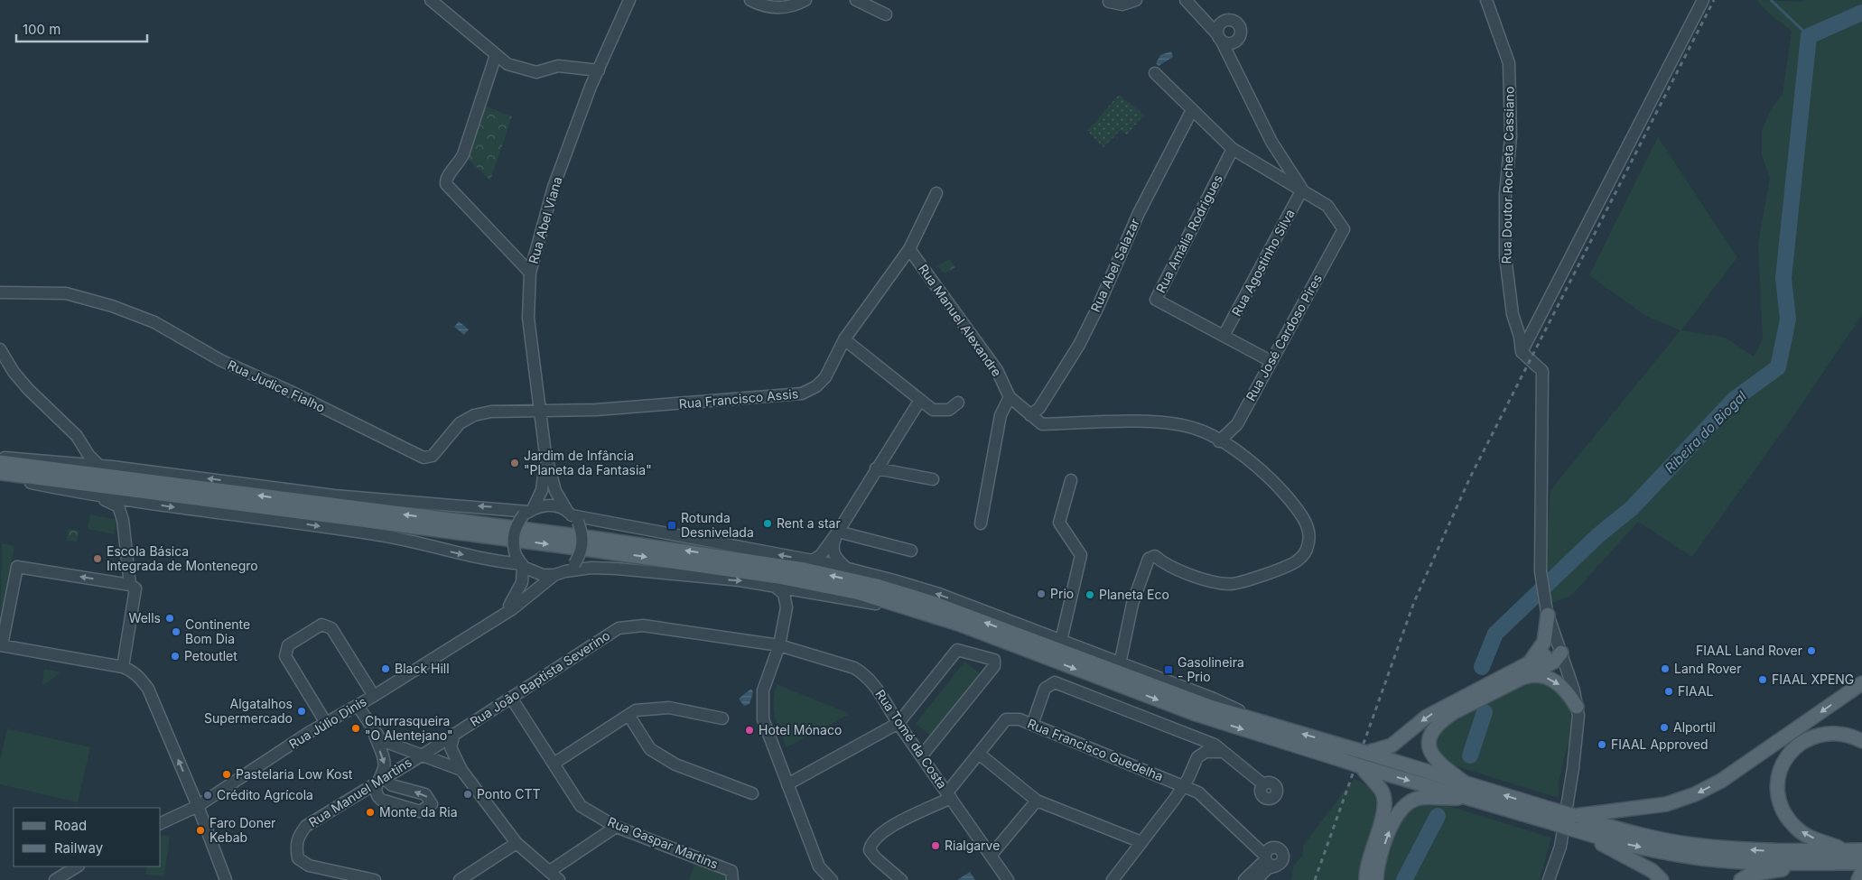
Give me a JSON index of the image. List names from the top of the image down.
{
  "streets": {
    "street": [
      "Rua Doutor Rocheta Cassiano",
      "Rua Abel Viana",
      "Rua Amália Rodrigues",
      "Rua Agostinho Silva",
      "Rua Abel Salazar",
      "Rua Manuel Alexandre",
      "Rua José Cardoso Pires",
      "Rua Judice Fialho",
      "Rua Francisco Assis",
      "Rua João Baptista Severino",
      "Rua Júlio Dinis",
      "Rua Tomé da Costa",
      "Rua Francisco Guedelha",
      "Rua Manuel Martins",
      "Rua Gaspar Martins"
    ]
  },
  "crossings": [
    ["Rua Abel Viana", "Rua Judice Fialho"],
    ["Rua Abel Viana", "Rua Francisco Assis"],
    ["Rua Abel Viana", "Rua Júlio Dinis"],
    ["Rua Amália Rodrigues", "Rua Agostinho Silva"],
    ["Rua Amália Rodrigues", "Rua José Cardoso Pires"],
    ["Rua Agostinho Silva", "Rua José Cardoso Pires"],
    ["Rua Manuel Alexandre", "Rua Francisco Assis"],
    ["Rua Judice Fialho", "Rua Francisco Assis"],
    ["Rua João Baptista Severino", "Rua Tomé da Costa"],
    ["Rua João Baptista Severino", "Rua Manuel Martins"],
    ["Rua João Baptista Severino", "Rua Gaspar Martins"],
    ["Rua Tomé da Costa", "Rua Francisco Guedelha"]
  ],
  "water": ["Ribeira do Biogal"],
  "places": {
    "other": [
      "Jardim de Infância \"Planeta da Fantasia\"",
      "Rent a star",
      "Escola Básica Integrada de Montenegro",
      "Prio",
      "Planeta Eco",
      "Wells",
      "Continente Bom Dia",
      "FIAAL Land Rover",
      "Petoutlet",
      "Black Hill",
      "Land Rover",
      "FIAAL XPENG",
      "FIAAL",
      "Algatalhos Supermercado",
      "Alportil",
      "Churrasqueira \"O Alentejano\"",
      "Hotel Mónaco",
      "FIAAL Approved",
      "Pastelaria Low Kost",
      "Ponto CTT",
      "Crédito Agrícola",
      "Monte da Ria",
      "Faro Doner Kebab",
      "Rialgarve"
    ],
    "transit": ["Rotunda Desnivelada", "Gasolineira - Prio"]
  },
  "legend": ["Road", "Railway"],
  "scale_bar": "100 m"
}
